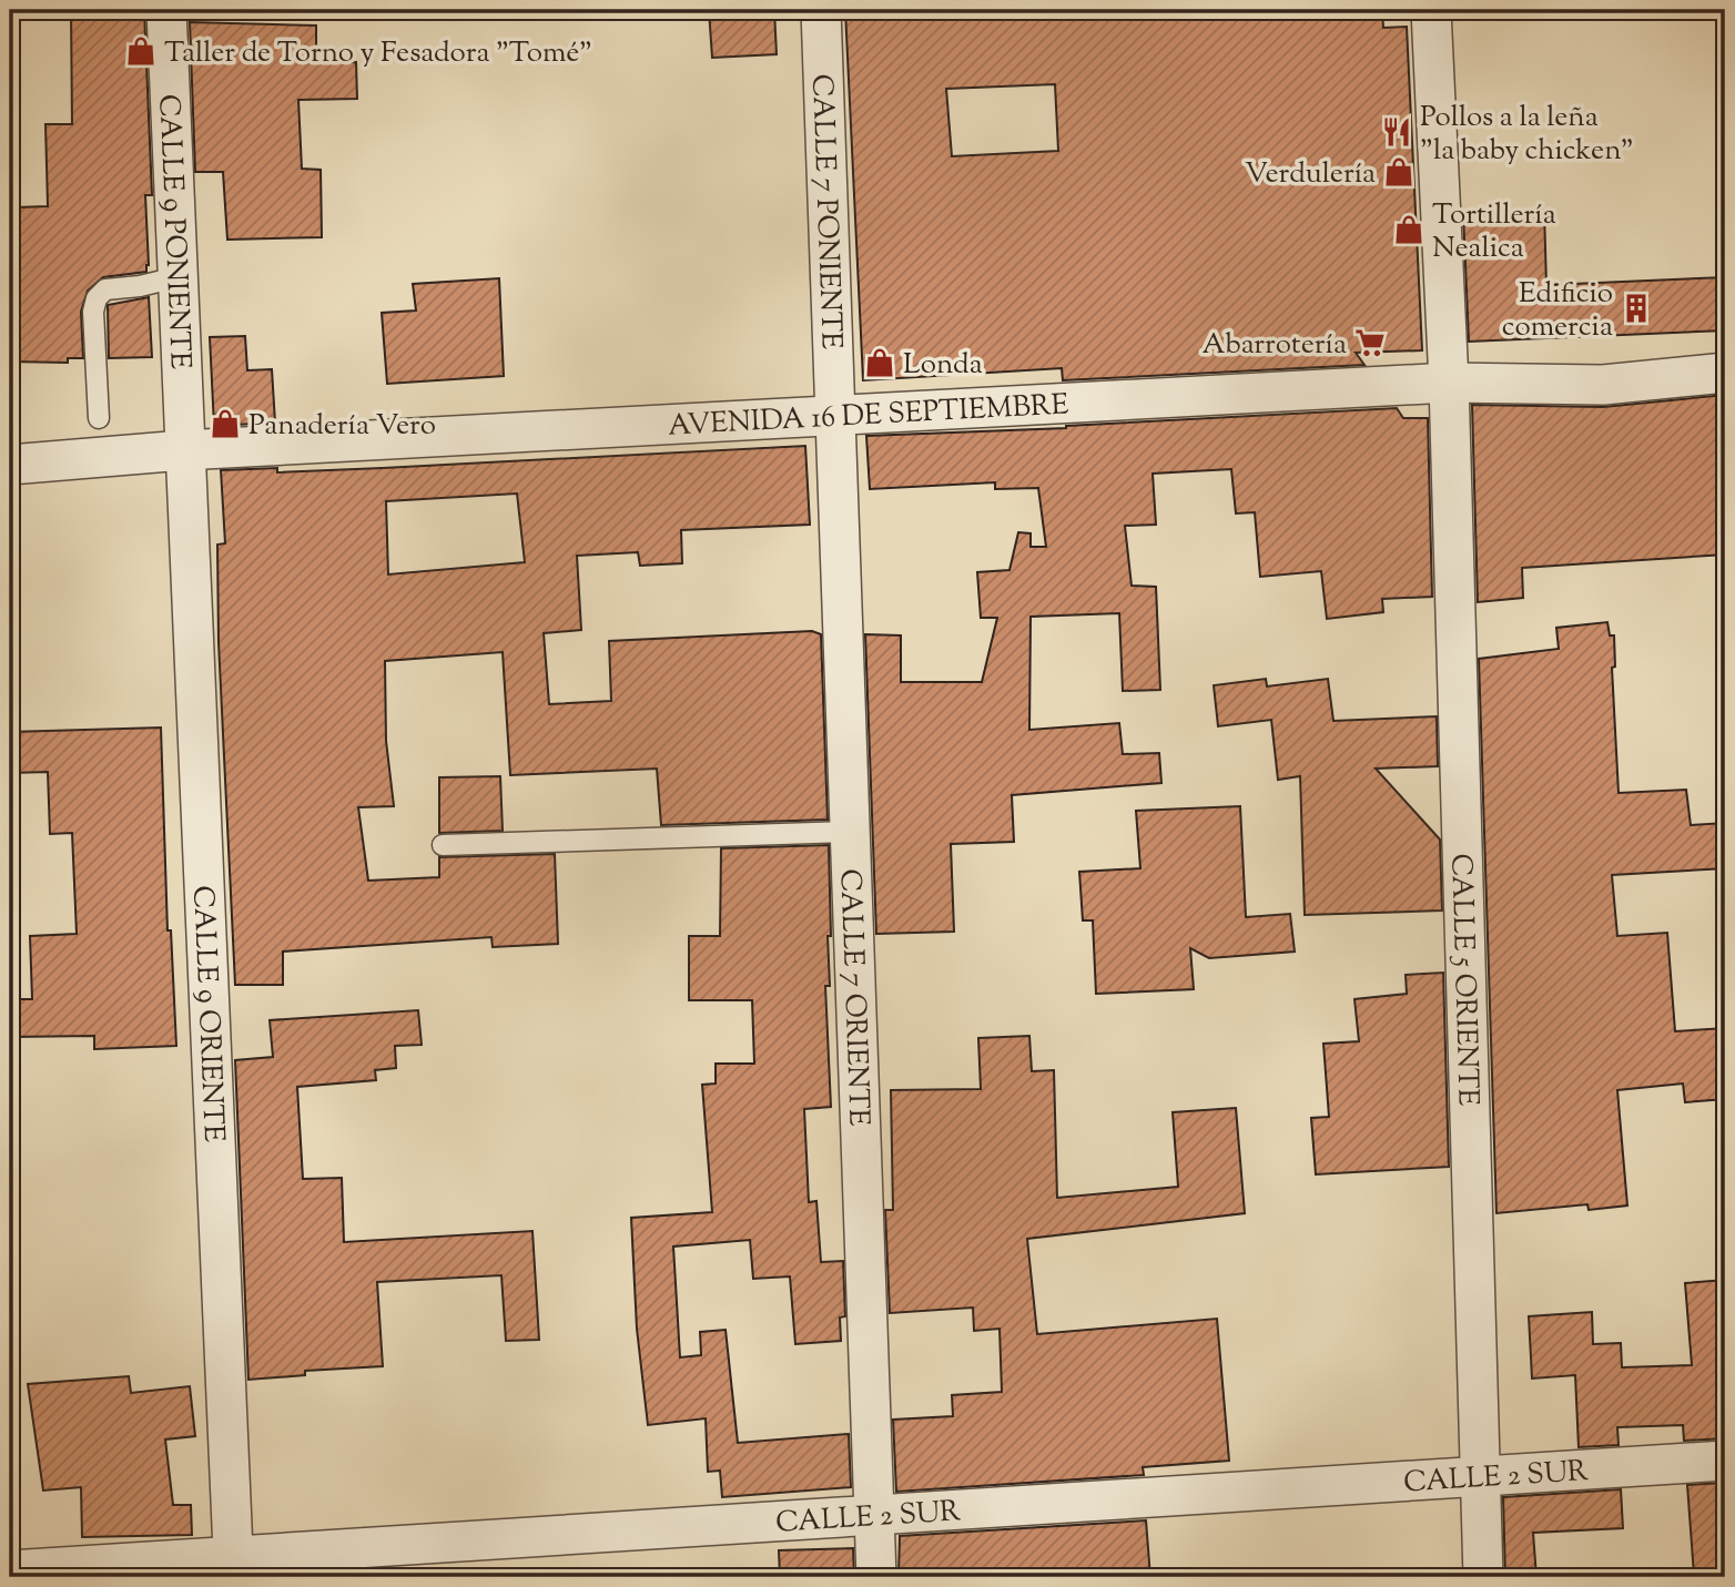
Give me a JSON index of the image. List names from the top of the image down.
{
  "streets": {
    "street": [
      "CALLE 7 PONIENTE",
      "CALLE 9 PONIENTE",
      "AVENIDA 16 DE SEPTIEMBRE",
      "CALLE 5 ORIENTE",
      "CALLE 7 ORIENTE",
      "CALLE 9 ORIENTE",
      "CALLE 2 SUR"
    ]
  },
  "crossings": [
    ["CALLE 7 PONIENTE", "AVENIDA 16 DE SEPTIEMBRE"],
    ["CALLE 7 PONIENTE", "CALLE 7 ORIENTE"],
    ["CALLE 9 PONIENTE", "AVENIDA 16 DE SEPTIEMBRE"],
    ["CALLE 9 PONIENTE", "CALLE 9 ORIENTE"],
    ["AVENIDA 16 DE SEPTIEMBRE", "CALLE 5 ORIENTE"],
    ["AVENIDA 16 DE SEPTIEMBRE", "CALLE 7 ORIENTE"],
    ["AVENIDA 16 DE SEPTIEMBRE", "CALLE 9 ORIENTE"],
    ["CALLE 5 ORIENTE", "CALLE 2 SUR"],
    ["CALLE 7 ORIENTE", "CALLE 2 SUR"],
    ["CALLE 9 ORIENTE", "CALLE 2 SUR"]
  ],
  "places": {
    "shop": [
      "Taller de Torno y Fesadora \"Tomé\"",
      "Verdulería",
      "Tortillería Nealica",
      "Londa",
      "Panadería Vero"
    ],
    "restaurant": ["Pollos a la leña \"la baby chicken\""],
    "building": ["Edificio comercia"],
    "supermarket": ["Abarrotería"]
  }
}
